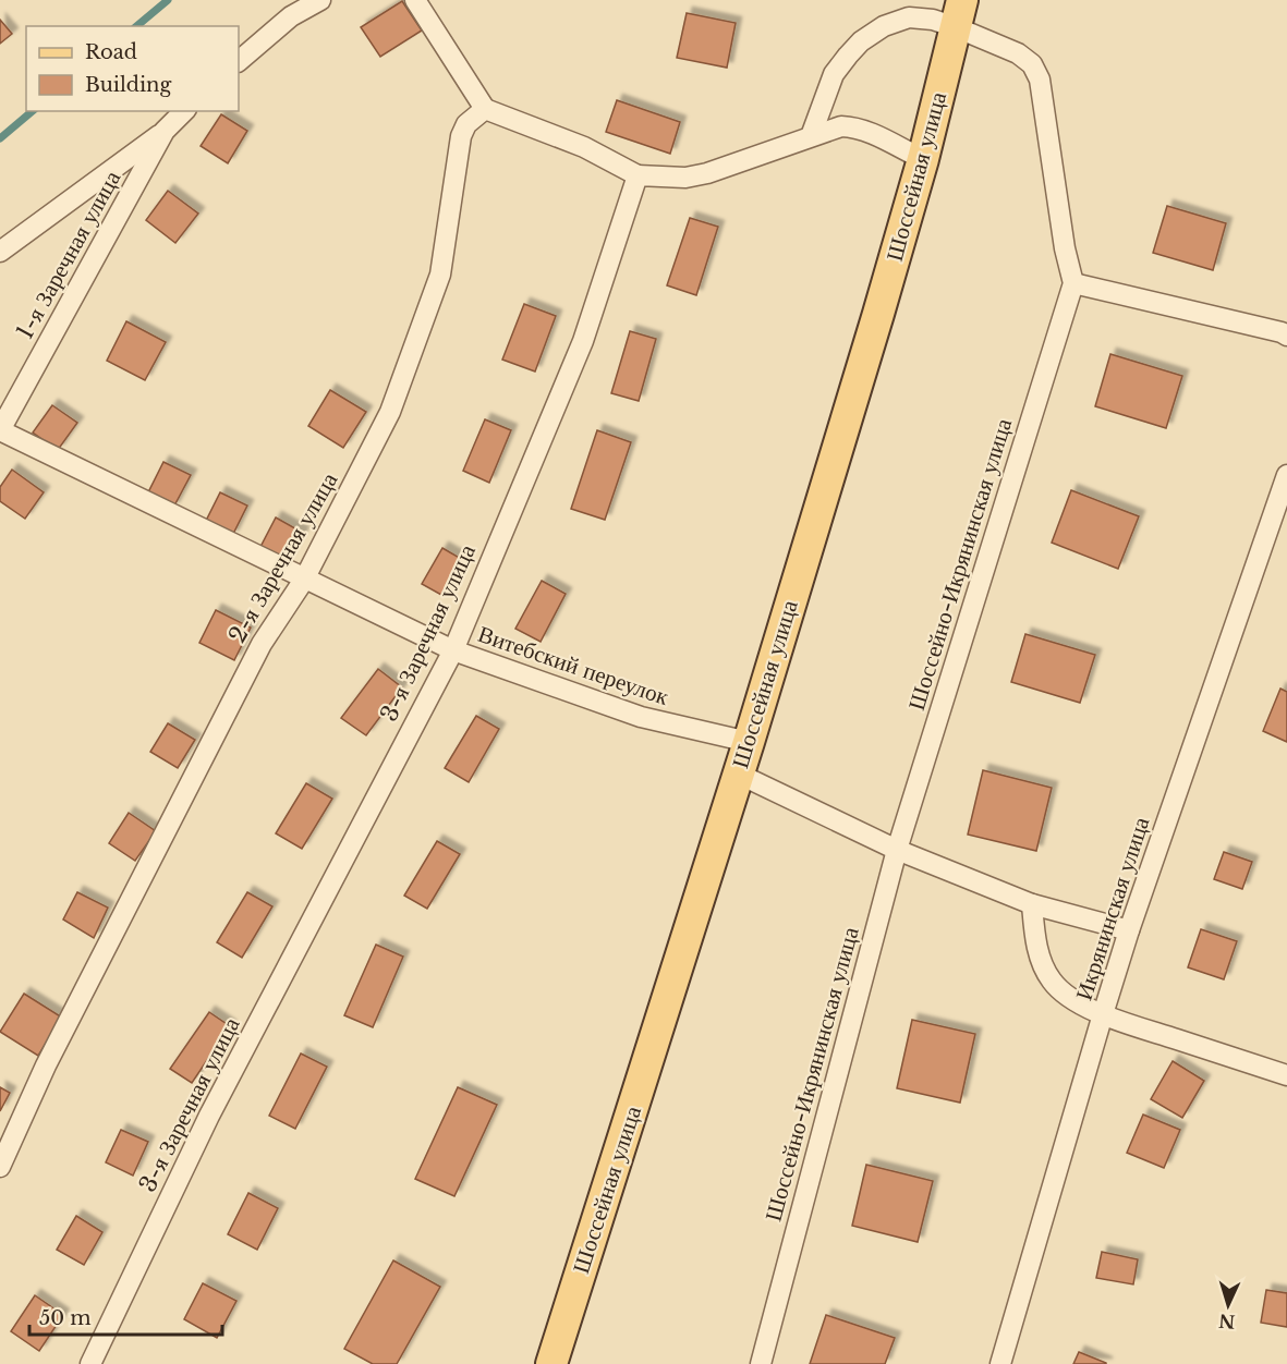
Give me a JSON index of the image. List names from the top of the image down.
{
  "streets": {
    "main road": ["Шоссейная улица"],
    "street": [
      "1-я Заречная улица",
      "2-я Заречная улица",
      "Шоссейно-Икрянинская улица",
      "3-я Заречная улица",
      "Витебский переулок",
      "Икрянинская улица"
    ]
  },
  "crossings": [
    ["Шоссейная улица", "Витебский переулок"],
    ["1-я Заречная улица", "Витебский переулок"],
    ["2-я Заречная улица", "Витебский переулок"],
    ["3-я Заречная улица", "Витебский переулок"]
  ],
  "legend": ["Road", "Building"],
  "scale_bar": "50 m",
  "north": "bottom"
}
